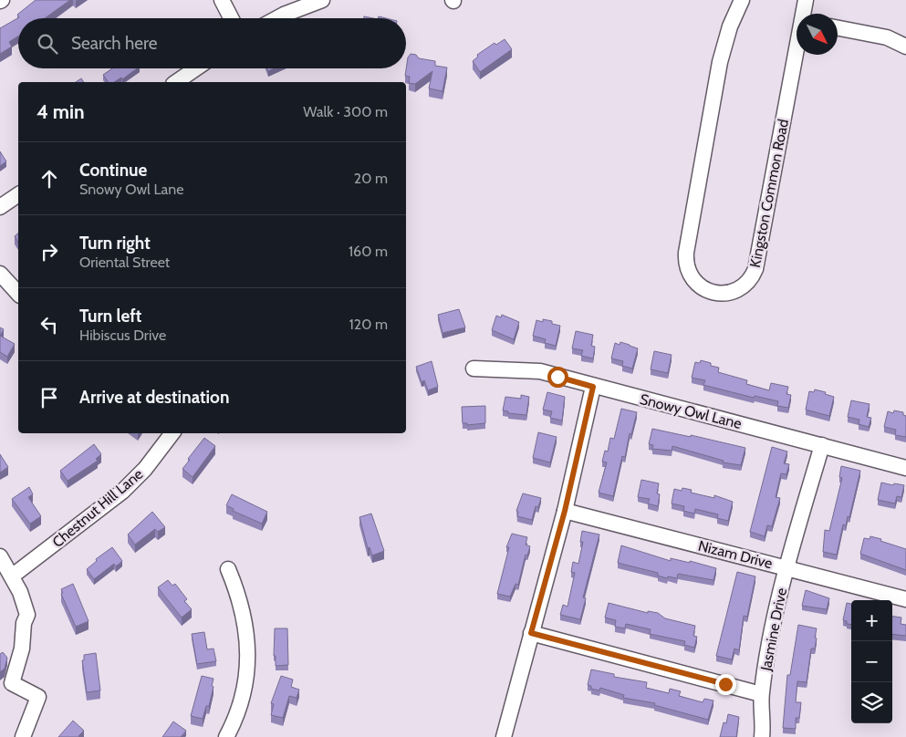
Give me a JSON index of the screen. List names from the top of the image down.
{
  "streets": {
    "street": [
      "Kingston Common Road",
      "Snowy Owl Lane",
      "Chestnut Hill Lane",
      "Nizam Drive",
      "Jasmine Drive"
    ]
  },
  "crossings": [
    ["Snowy Owl Lane", "Jasmine Drive"],
    ["Nizam Drive", "Jasmine Drive"]
  ],
  "north": "bottom right",
  "page": {
    "search": "Search here",
    "heading": ["4 min", "Walk · 300 m"],
    "list": [
      ["Continue", "Snowy Owl Lane", "20 m"],
      ["Turn right", "Oriental Street", "160 m"],
      ["Turn left", "Hibiscus Drive", "120 m"],
      "Arrive at destination"
    ],
    "map_buttons": ["+", "−"]
  }
}
